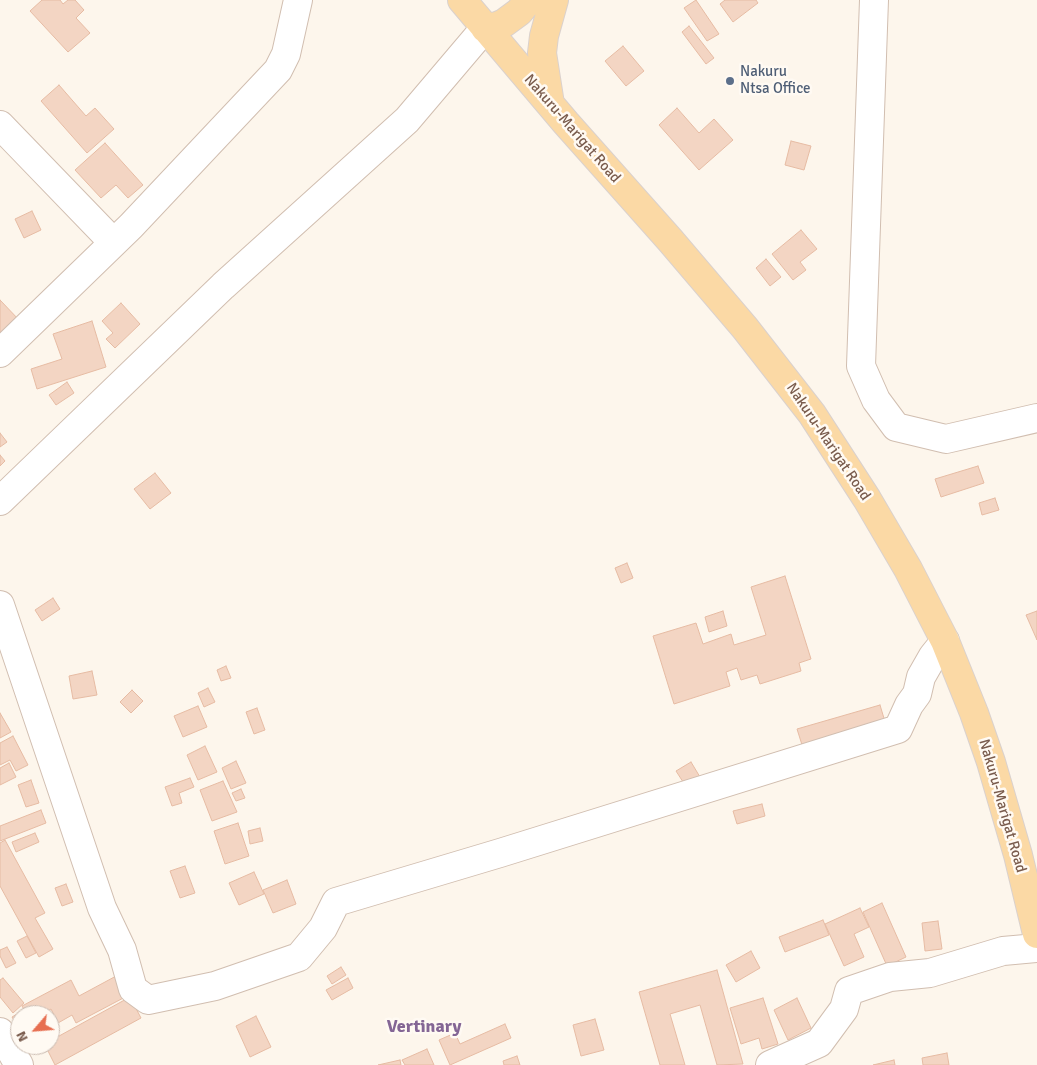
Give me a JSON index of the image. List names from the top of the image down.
{
  "streets": {
    "main road": ["Nakuru-Marigat Road"]
  },
  "districts": ["Vertinary"],
  "places": ["Nakuru Ntsa Office"],
  "north": "bottom left"
}
